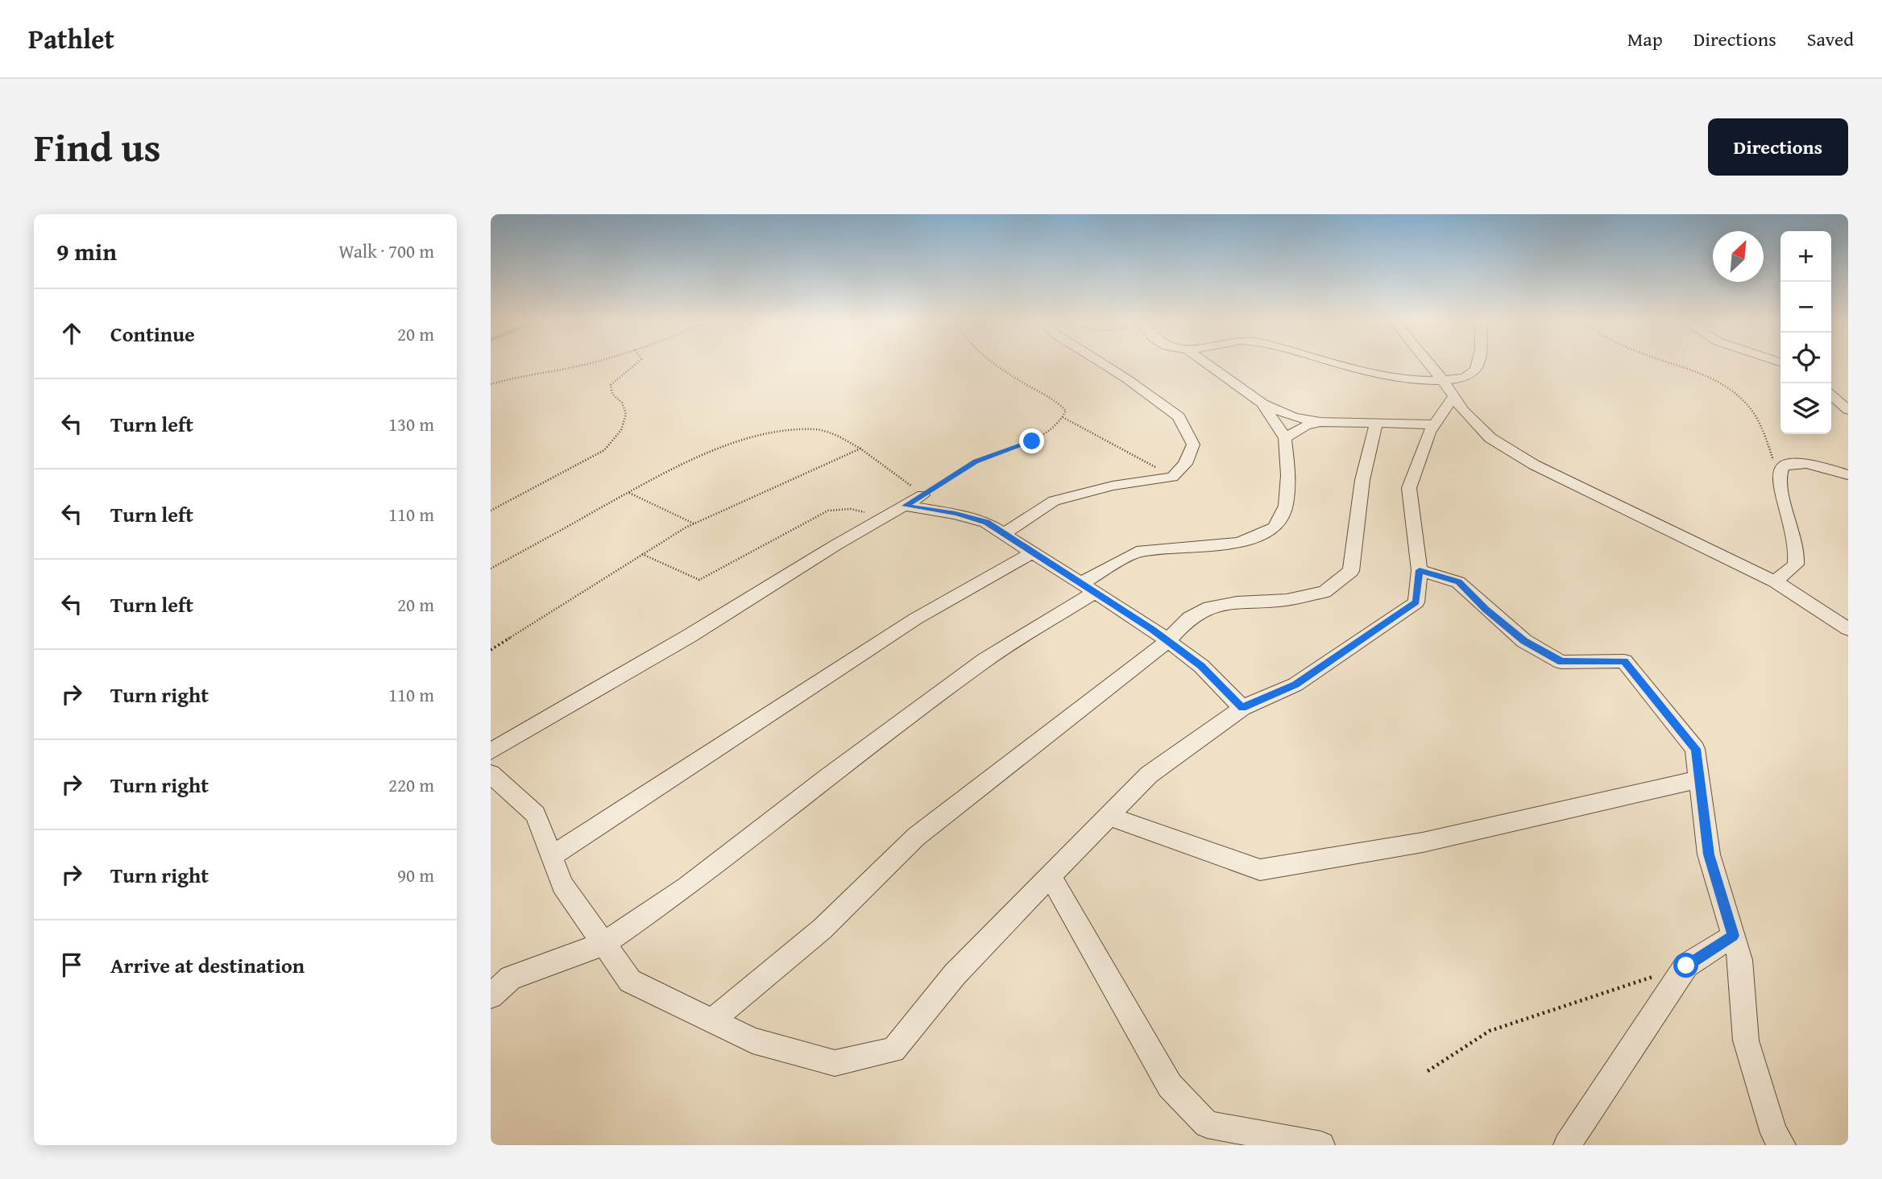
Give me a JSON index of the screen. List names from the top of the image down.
{
  "north": "top right",
  "page": {
    "header": "Pathlet",
    "nav": ["Map", "Directions", "Saved"],
    "title": "Find us",
    "buttons": "Directions",
    "heading": ["9 min", "Walk · 700 m"],
    "map_buttons": ["+", "−"],
    "list": [
      ["Continue", "20 m"],
      ["Turn left", "130 m"],
      ["Turn left", "110 m"],
      ["Turn left", "20 m"],
      ["Turn right", "110 m"],
      ["Turn right", "220 m"],
      ["Turn right", "90 m"],
      "Arrive at destination"
    ]
  }
}
